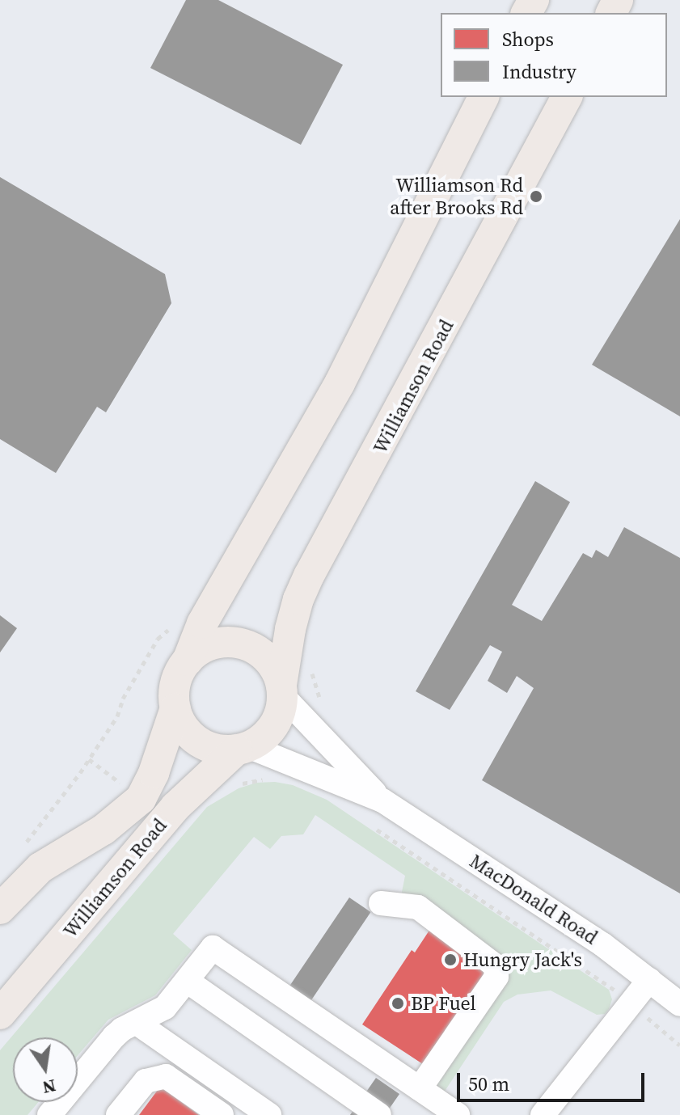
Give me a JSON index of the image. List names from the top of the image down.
{
  "streets": {
    "main road": ["Williamson Road"],
    "street": ["MacDonald Road"]
  },
  "crossings": [
    ["Williamson Road", "MacDonald Road"]
  ],
  "places": ["Williamson Rd after Brooks Rd", "Hungry Jack's", "BP Fuel"],
  "legend": ["Shops", "Industry"],
  "scale_bar": "50 m",
  "north": "bottom"
}
